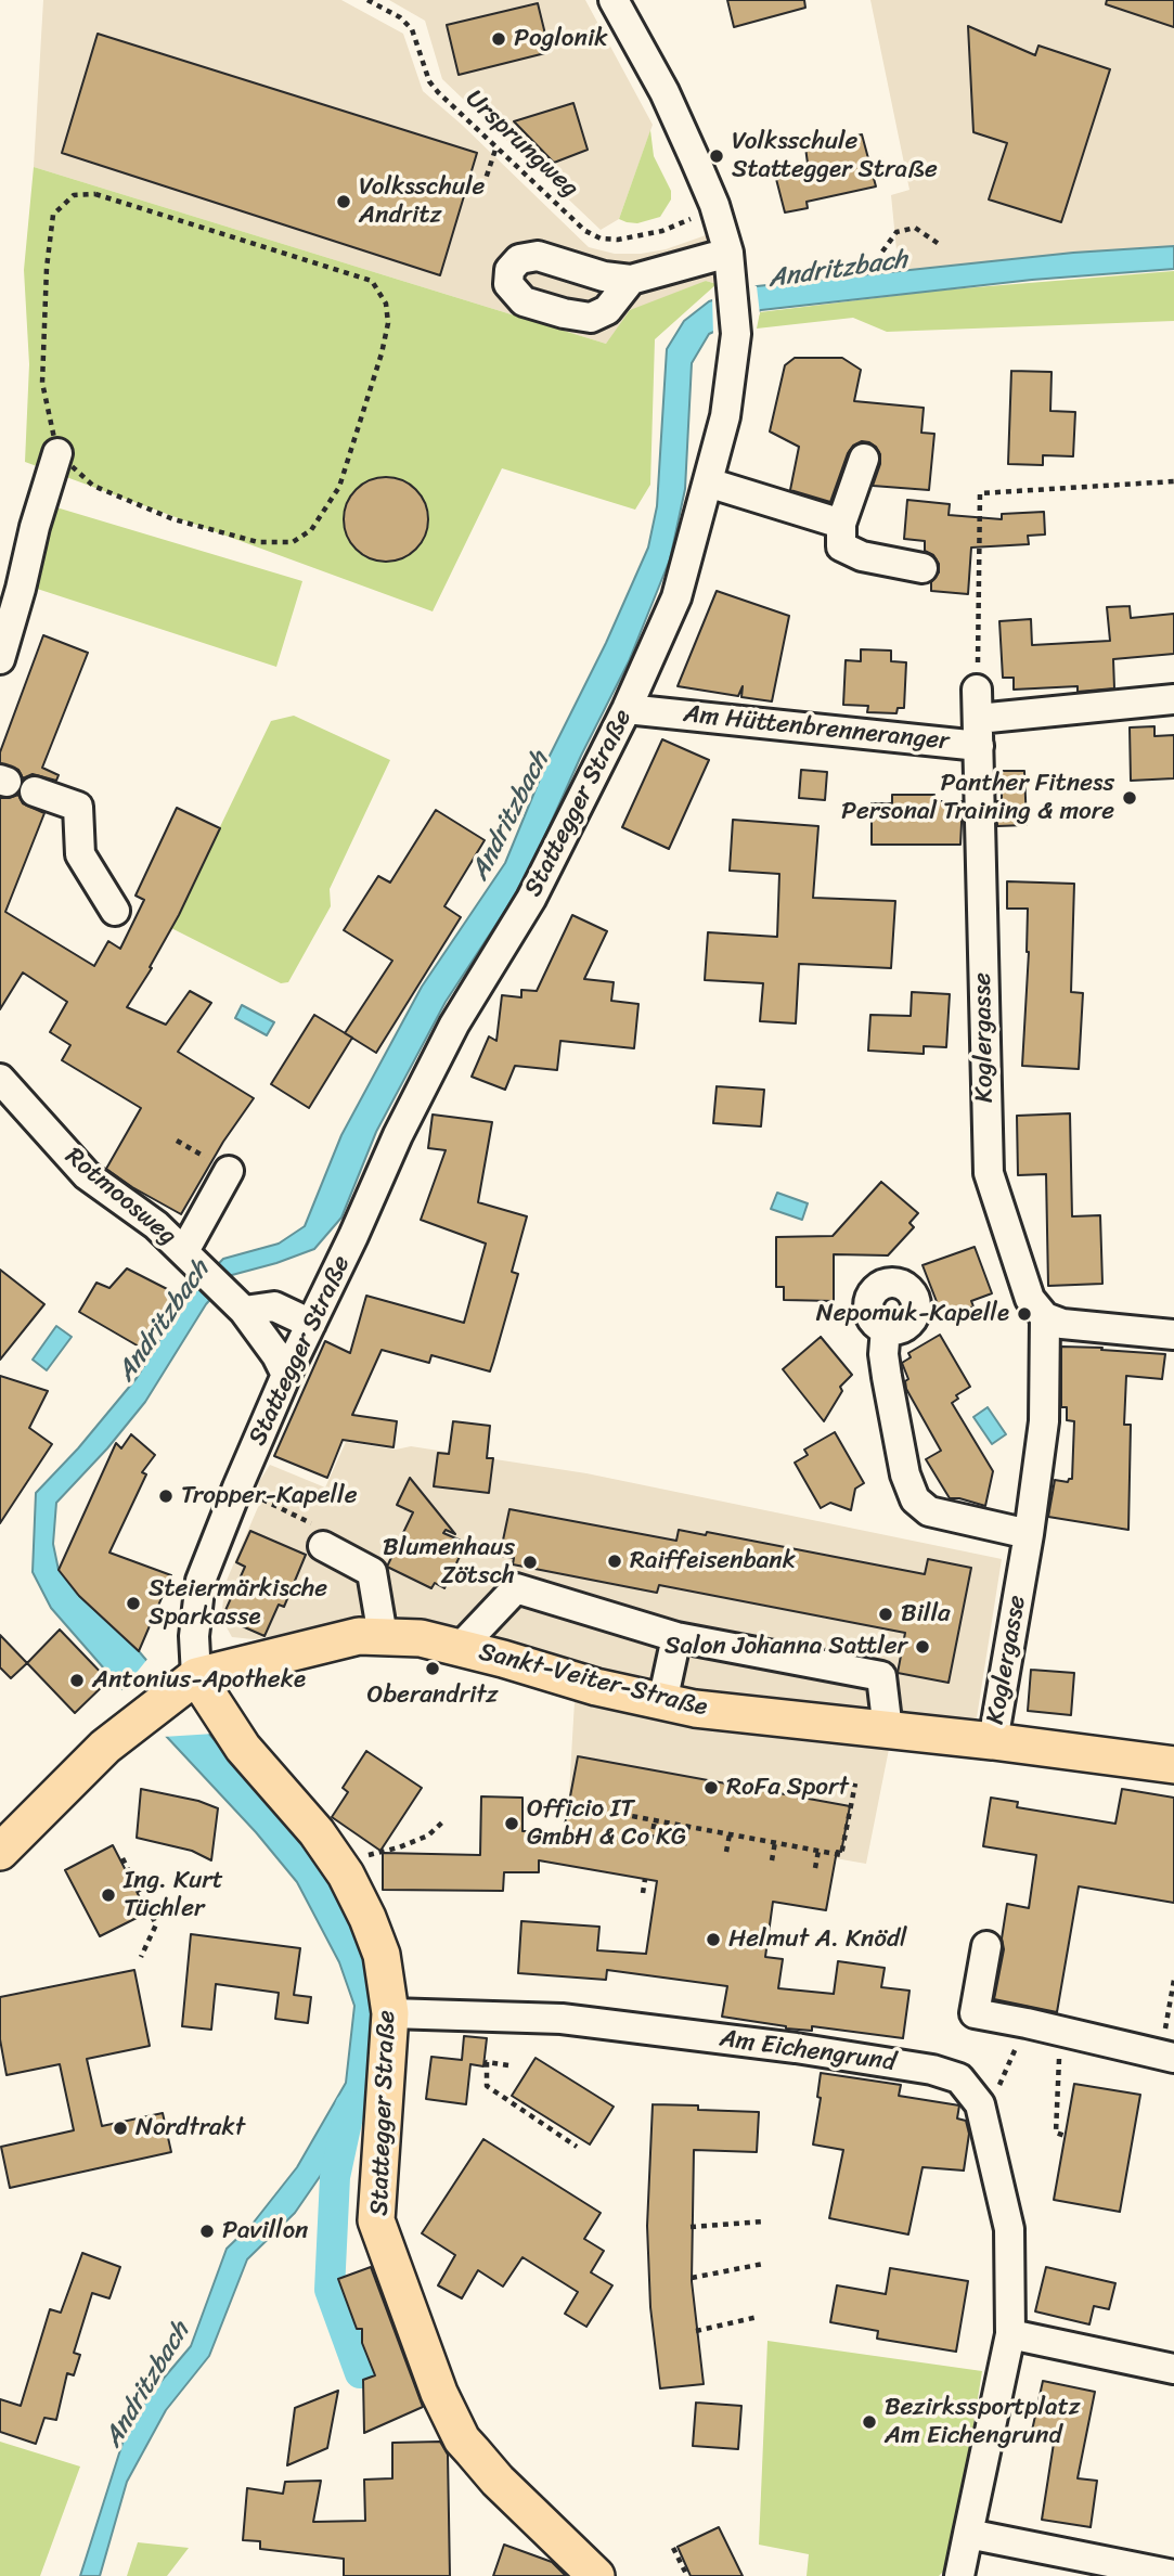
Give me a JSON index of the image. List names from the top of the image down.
{
  "streets": {
    "main road": ["Stattegger Straße", "Sankt-Veiter-Straße"],
    "street": [
      "Am Hüttenbrenneranger",
      "Koglergasse",
      "Rotmoosweg",
      "Am Eichengrund"
    ],
    "path": ["Ursprungweg"]
  },
  "crossings": [
    ["Am Hüttenbrenneranger", "Stattegger Straße"],
    ["Am Hüttenbrenneranger", "Koglergasse"],
    ["Stattegger Straße", "Rotmoosweg"],
    ["Stattegger Straße", "Sankt-Veiter-Straße"],
    ["Stattegger Straße", "Am Eichengrund"],
    ["Koglergasse", "Sankt-Veiter-Straße"]
  ],
  "water": ["Andritzbach"],
  "places": [
    "Poglonik",
    "Volksschule Stattegger Straße",
    "Volksschule Andritz",
    "Panther Fitness Personal Training & more",
    "Nepomuk-Kapelle",
    "Tropper-Kapelle",
    "Raiffeisenbank",
    "Blumenhaus Zötsch",
    "Steiermärkische Sparkasse",
    "Billa",
    "Salon Johanna Sattler",
    "Oberandritz",
    "Antonius-Apotheke",
    "RoFa Sport",
    "Officio IT GmbH & Co KG",
    "Ing. Kurt Tüchler",
    "Helmut A. Knödl",
    "Nordtrakt",
    "Pavillon",
    "Bezirkssportplatz Am Eichengrund"
  ]
}
